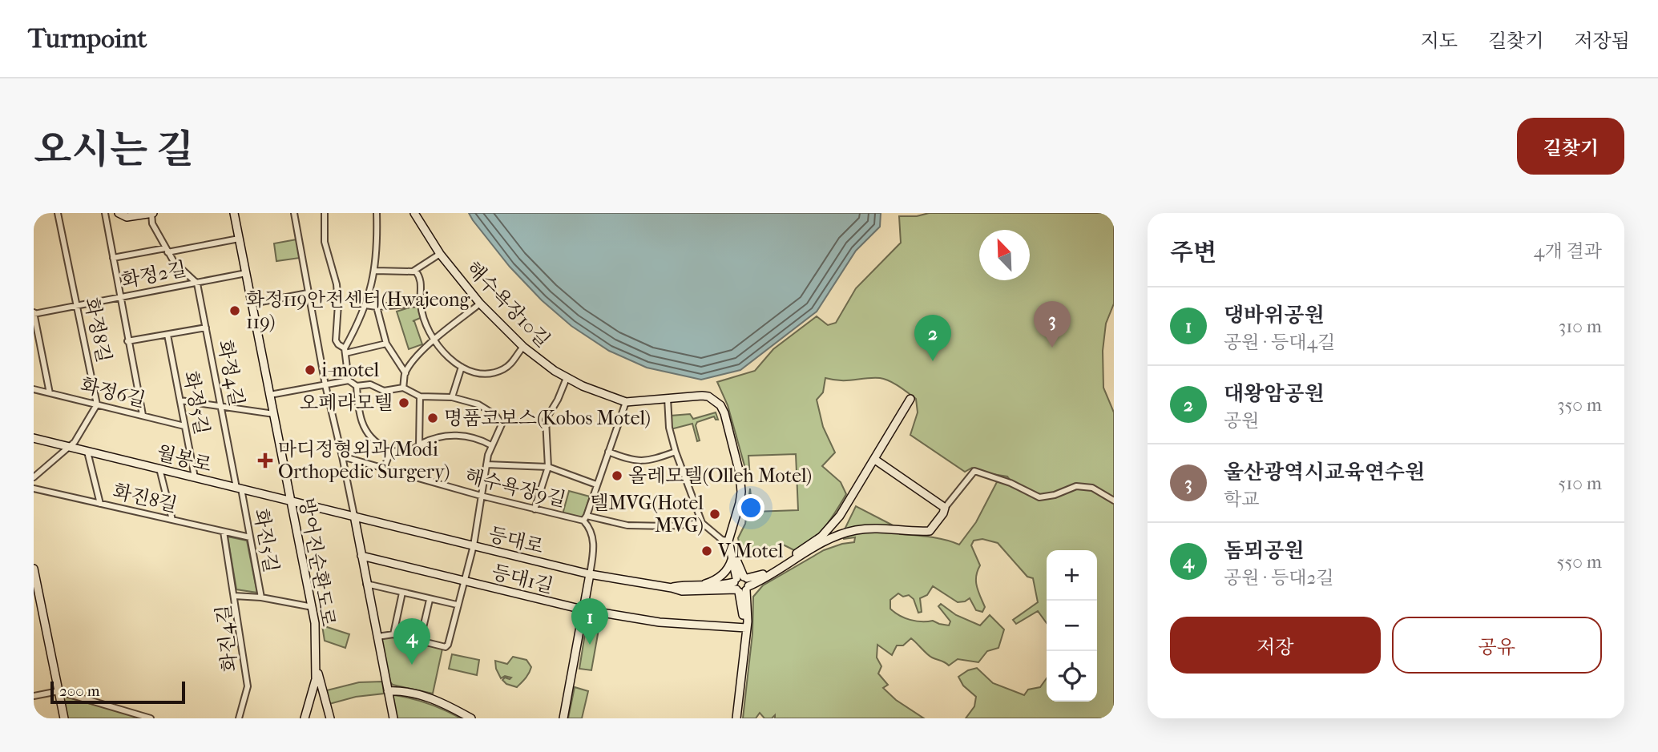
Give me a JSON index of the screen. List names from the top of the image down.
{
  "streets": {
    "street": [
      "화정2길",
      "해수욕장10길",
      "화정8길",
      "화정4길",
      "화정6길",
      "화정5길",
      "월봉로",
      "해수욕장9길",
      "화진8길",
      "화진5길",
      "등대로",
      "방어진순환도로",
      "등대1길",
      "화진4길"
    ]
  },
  "crossings": [
    ["화정2길", "화정8길"],
    ["화정2길", "화정4길"],
    ["화정2길", "방어진순환도로"],
    ["화정8길", "화정6길"],
    ["화정4길", "월봉로"],
    ["화정4길", "화진5길"],
    ["화정6길", "화정5길"],
    ["화정5길", "월봉로"],
    ["월봉로", "화진5길"],
    ["월봉로", "등대로"],
    ["월봉로", "방어진순환도로"],
    ["화진8길", "화진5길"],
    ["화진5길", "화진4길"],
    ["등대로", "방어진순환도로"],
    ["방어진순환도로", "화진4길"]
  ],
  "places": {
    "other": [
      "화정119안전센터(Hwajeong 119)",
      "i-motel",
      "오페라모텔",
      "명품코보스(Kobos Motel)",
      "올레모텔(Olleh Motel)",
      "텔MVG(Hotel MVG)",
      "V Motel"
    ],
    "health": ["마디정형외과(Modi Orthopedic Surgery)"]
  },
  "scale_bar": "200 m",
  "north": "top left",
  "page": {
    "header": "Turnpoint",
    "nav": ["지도", "길찾기", "저장됨"],
    "title": "오시는 길",
    "buttons": [
      "길찾기",
      ["저장", "공유"]
    ],
    "heading": ["주변", "4개 결과"],
    "list": [
      {
        "mark": "1",
        "name": "댕바위공원",
        "note": "공원 · 등대4길",
        "value": "310 m"
      },
      {
        "mark": "2",
        "name": "대왕암공원",
        "note": "공원",
        "value": "350 m"
      },
      {
        "mark": "3",
        "name": "울산광역시교육연수원",
        "note": "학교",
        "value": "510 m"
      },
      {
        "mark": "4",
        "name": "돔뫼공원",
        "note": "공원 · 등대2길",
        "value": "550 m"
      }
    ],
    "pins": [
      "3",
      "2",
      "1",
      "4"
    ],
    "map_buttons": ["+", "−"],
    "scale": "200 m"
  }
}
